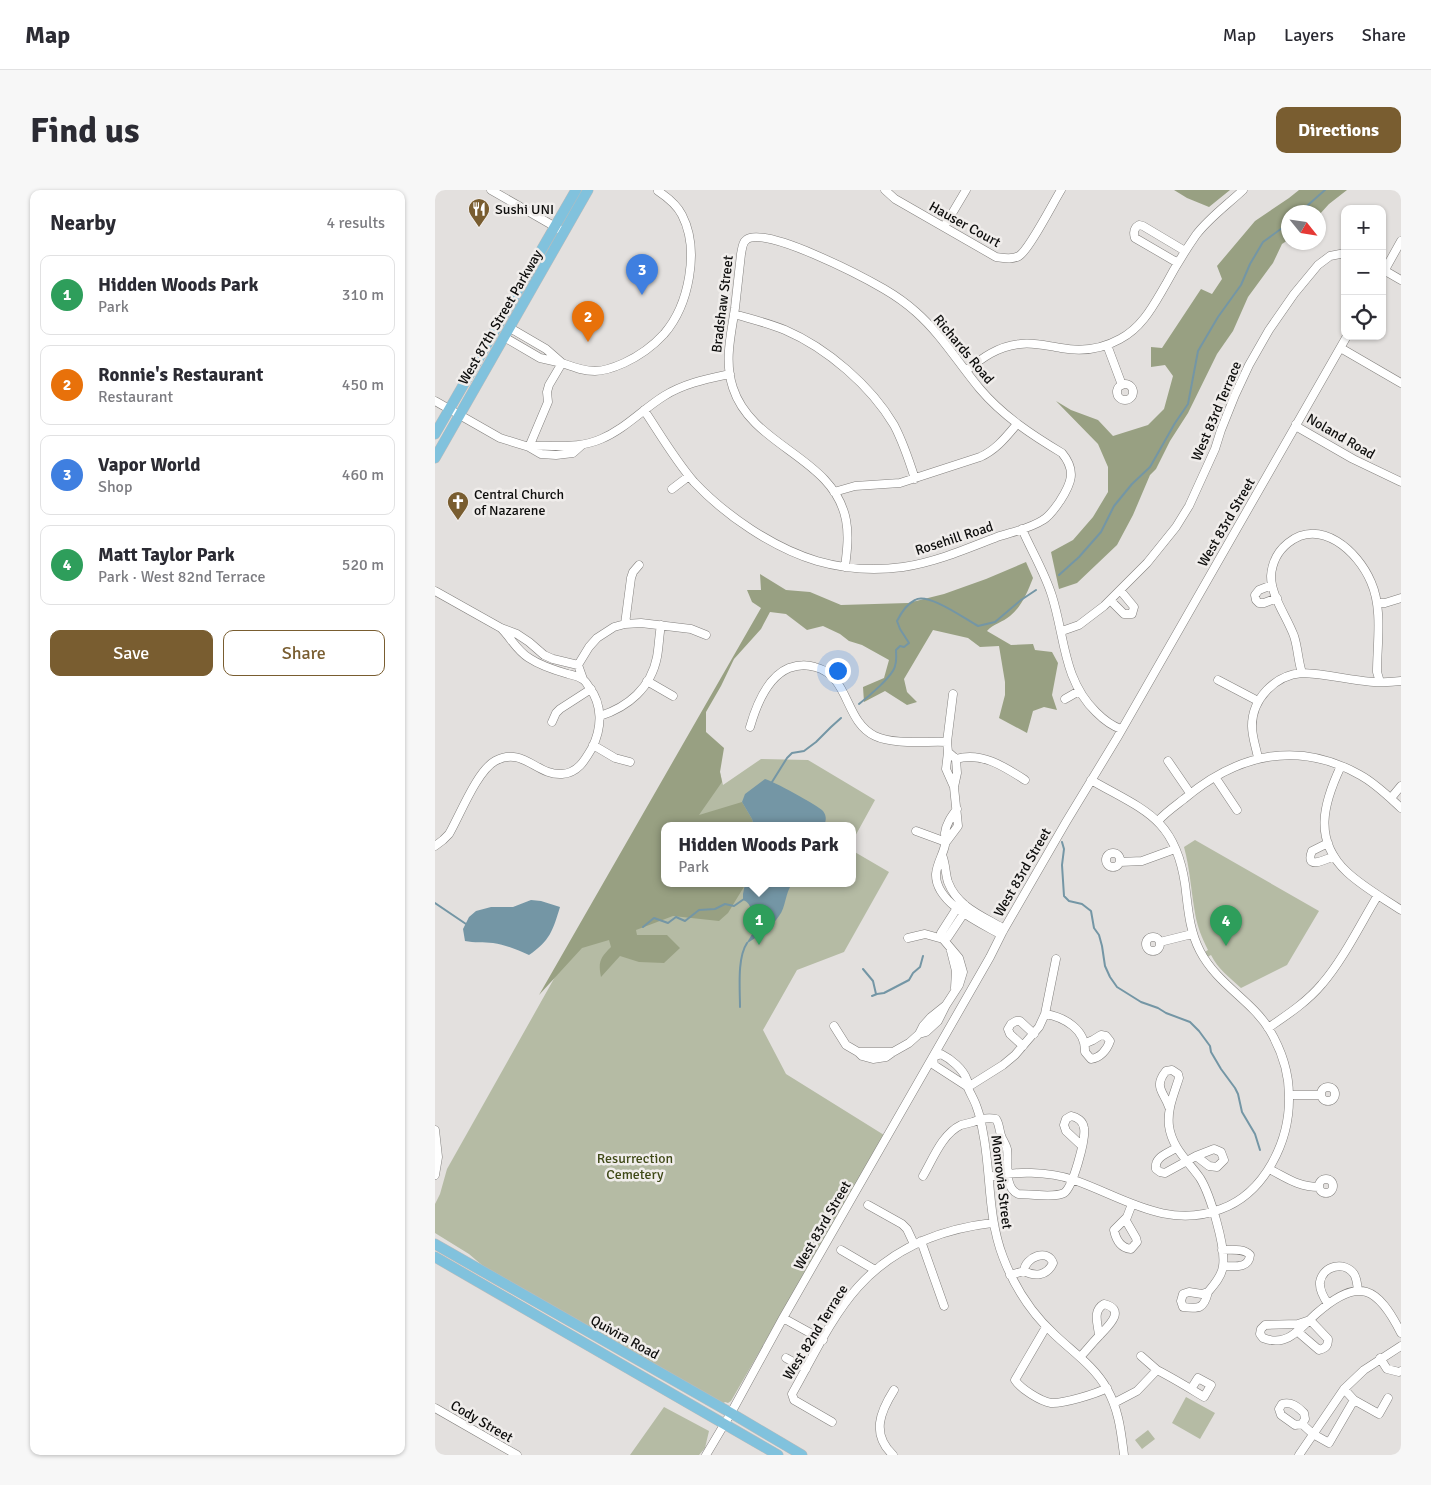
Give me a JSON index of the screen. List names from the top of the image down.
{
  "streets": {
    "main road": ["West 87th Street Parkway", "Quivira Road"],
    "street": [
      "Hauser Court",
      "Bradshaw Street",
      "Richards Road",
      "West 83rd Terrace",
      "Noland Road",
      "West 83rd Street",
      "Rosehill Road",
      "Monrovia Street",
      "West 82nd Terrace",
      "Cody Street"
    ]
  },
  "crossings": [
    ["Bradshaw Street", "Richards Road"],
    ["Bradshaw Street", "Rosehill Road"],
    ["Richards Road", "Rosehill Road"],
    ["Noland Road", "West 83rd Street"],
    ["West 83rd Street", "Monrovia Street"],
    ["West 83rd Street", "Quivira Road"],
    ["Monrovia Street", "West 82nd Terrace"]
  ],
  "parks": ["Resurrection Cemetery"],
  "places": {
    "restaurant": ["Sushi UNI"],
    "church": ["Central Church of Nazarene"]
  },
  "north": "bottom right",
  "page": {
    "header": "Map",
    "nav": ["Map", "Layers", "Share"],
    "buttons": [
      "Directions",
      ["Save", "Share"]
    ],
    "title": "Find us",
    "heading": ["Nearby", "4 results"],
    "map_buttons": ["+", "−"],
    "pins": [
      "3",
      "2",
      "1",
      "4"
    ],
    "list": [
      {
        "mark": "1",
        "name": "Hidden Woods Park",
        "note": "Park",
        "value": "310 m"
      },
      {
        "mark": "2",
        "name": "Ronnie's Restaurant",
        "note": "Restaurant",
        "value": "450 m"
      },
      {
        "mark": "3",
        "name": "Vapor World",
        "note": "Shop",
        "value": "460 m"
      },
      {
        "mark": "4",
        "name": "Matt Taylor Park",
        "note": "Park · West 82nd Terrace",
        "value": "520 m"
      }
    ],
    "popup": ["Hidden Woods Park", "Park"]
  }
}
